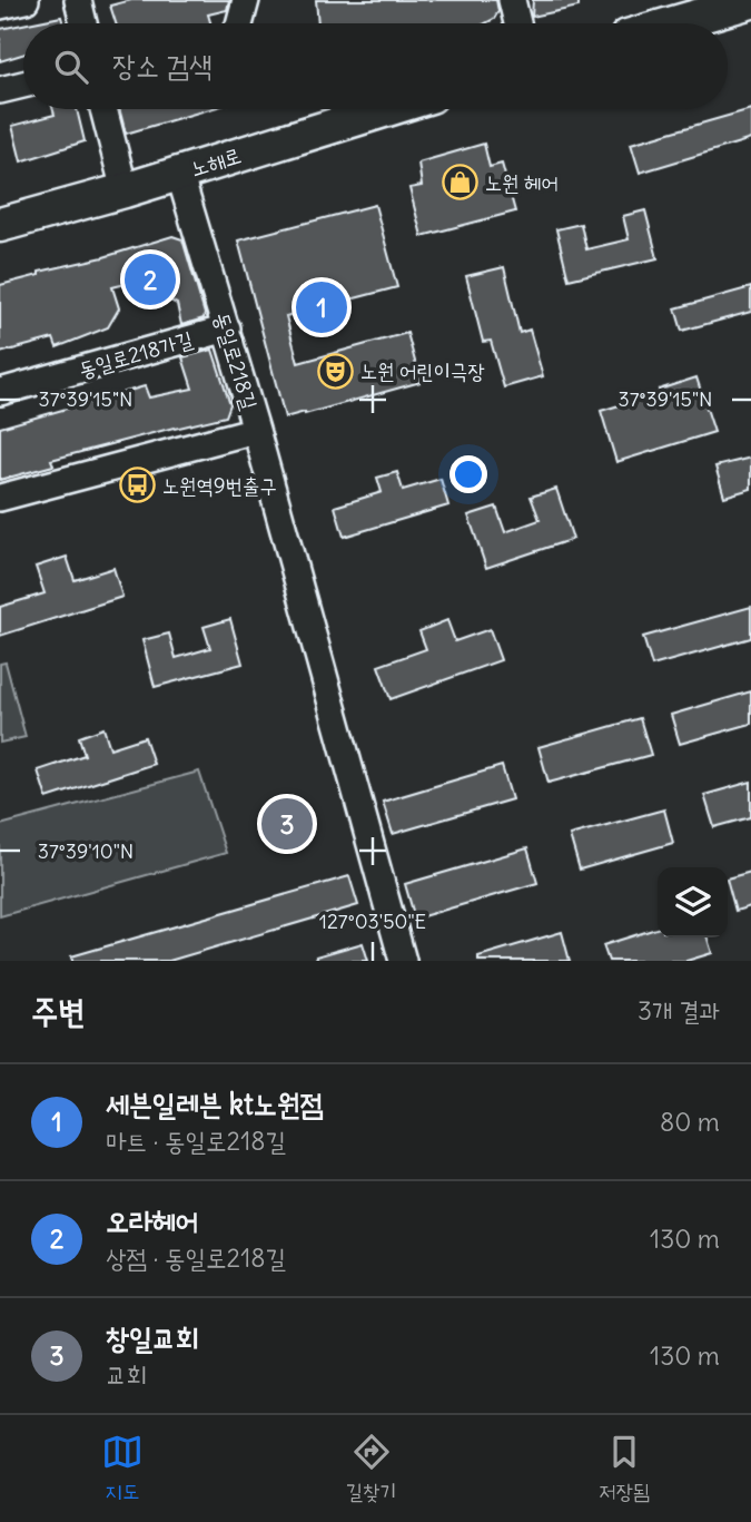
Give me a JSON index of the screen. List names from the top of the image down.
{
  "streets": {
    "main road": ["노해로"],
    "street": ["동일로218가길", "동일로218길"]
  },
  "crossings": [
    ["노해로", "동일로218길"],
    ["동일로218가길", "동일로218길"]
  ],
  "places": {
    "shop": ["노원 헤어"],
    "theatre": ["노원 어린이극장"],
    "bus stop": ["노원역9번출구"]
  },
  "page": {
    "search": "장소 검색",
    "pins": ["2", "1", "3"],
    "heading": ["주변", "3개 결과"],
    "list": [
      {
        "mark": "1",
        "name": "세븐일레븐 kt노원점",
        "note": "마트 · 동일로218길",
        "value": "80 m"
      },
      {
        "mark": "2",
        "name": "오라헤어",
        "note": "상점 · 동일로218길",
        "value": "130 m"
      },
      {
        "mark": "3",
        "name": "창일교회",
        "note": "교회",
        "value": "130 m"
      }
    ],
    "nav": ["지도", "길찾기", "저장됨"]
  },
  "coordinates": ["37°39'15\"N", "37°39'10\"N", "127°03'50\"E"]
}
